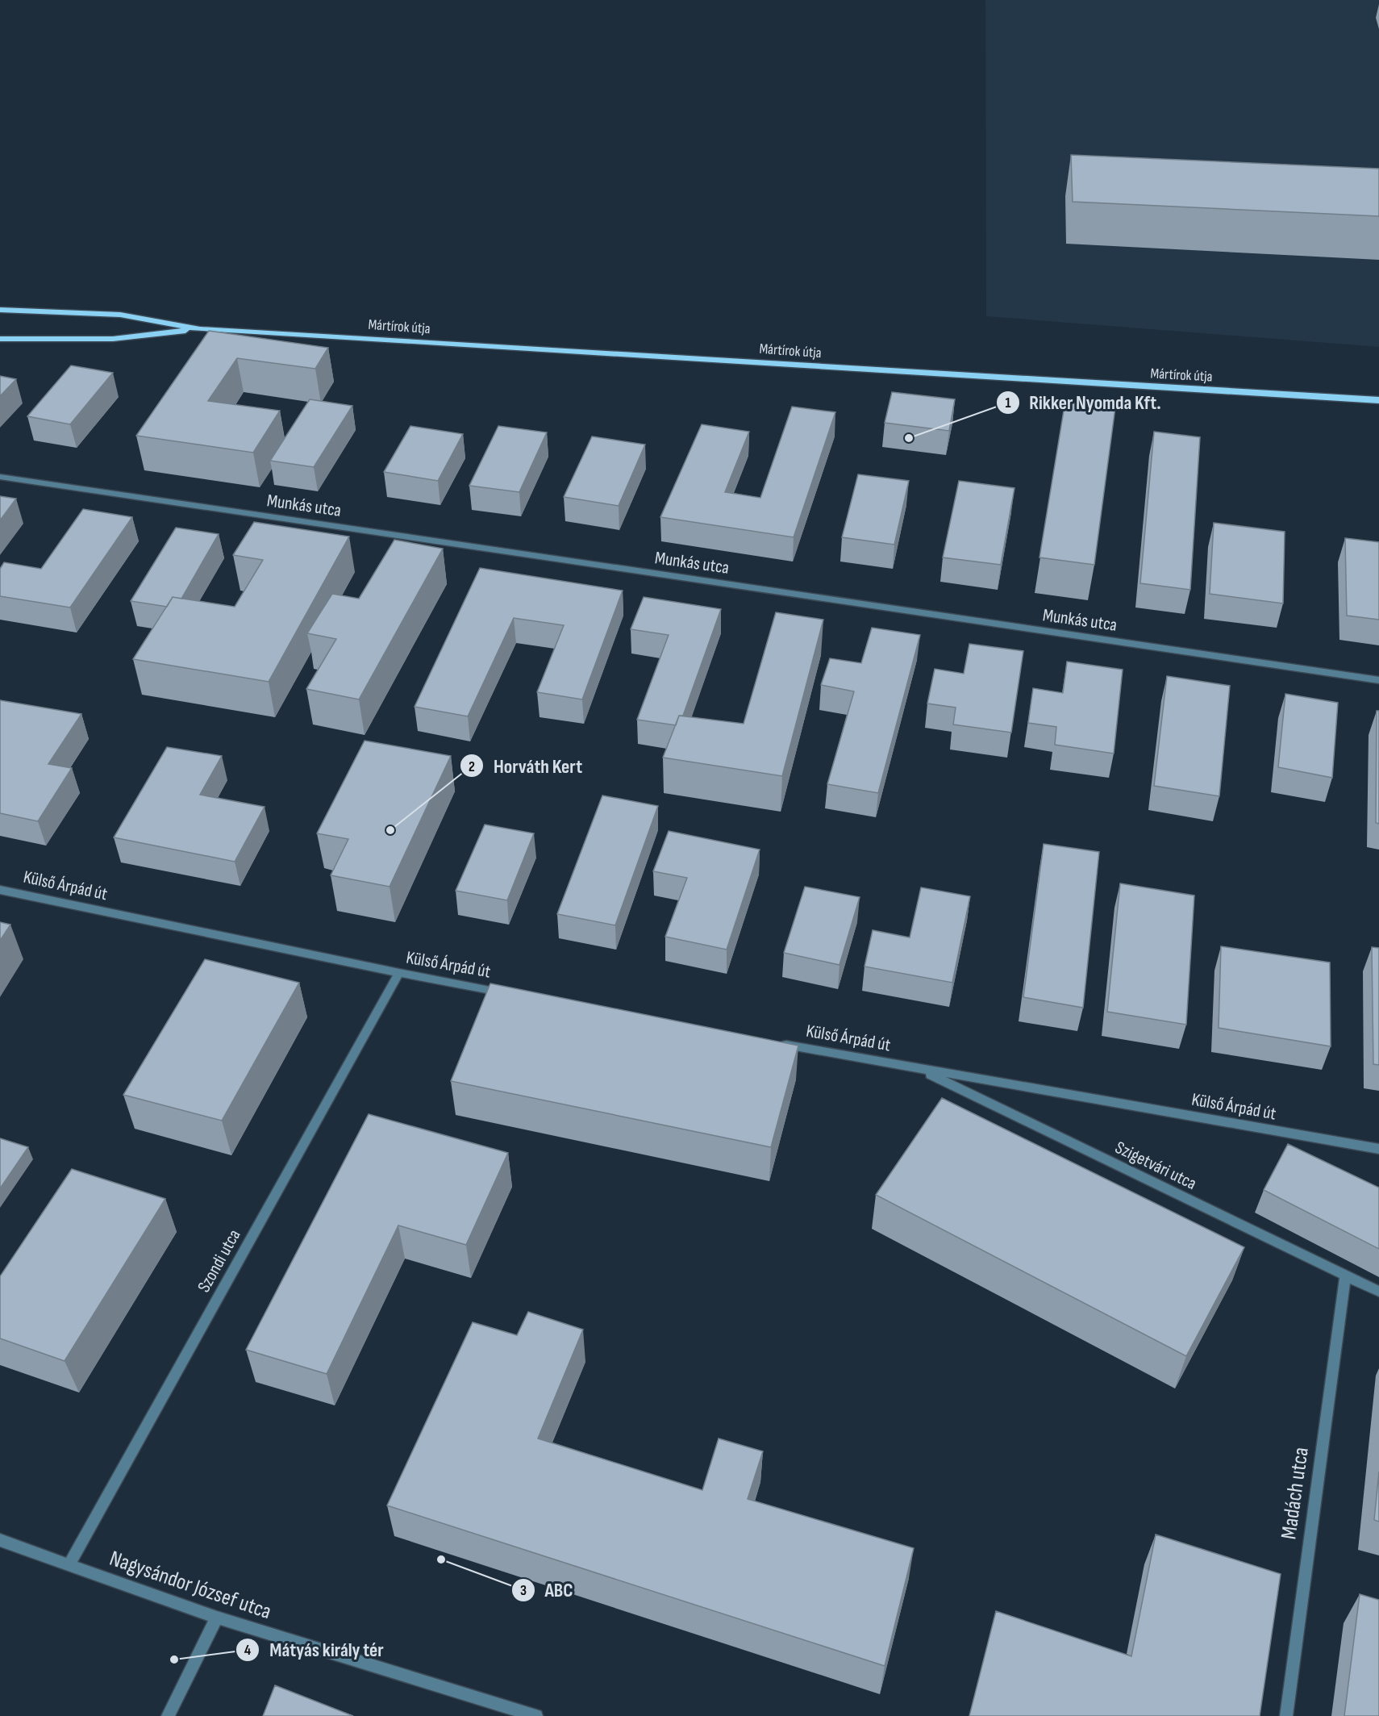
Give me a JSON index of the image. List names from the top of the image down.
{
  "streets": {
    "main road": ["Mártírok útja"],
    "street": [
      "Munkás utca",
      "Külső Árpád út",
      "Szigetvári utca",
      "Szondi utca",
      "Madách utca",
      "Nagysándor József utca"
    ]
  },
  "crossings": [
    ["Külső Árpád út", "Szigetvári utca"],
    ["Külső Árpád út", "Szondi utca"],
    ["Szigetvári utca", "Madách utca"],
    ["Szondi utca", "Nagysándor József utca"]
  ],
  "places": [
    "Rikker Nyomda Kft.",
    "Horváth Kert",
    "ABC",
    "Mátyás király tér"
  ]
}
